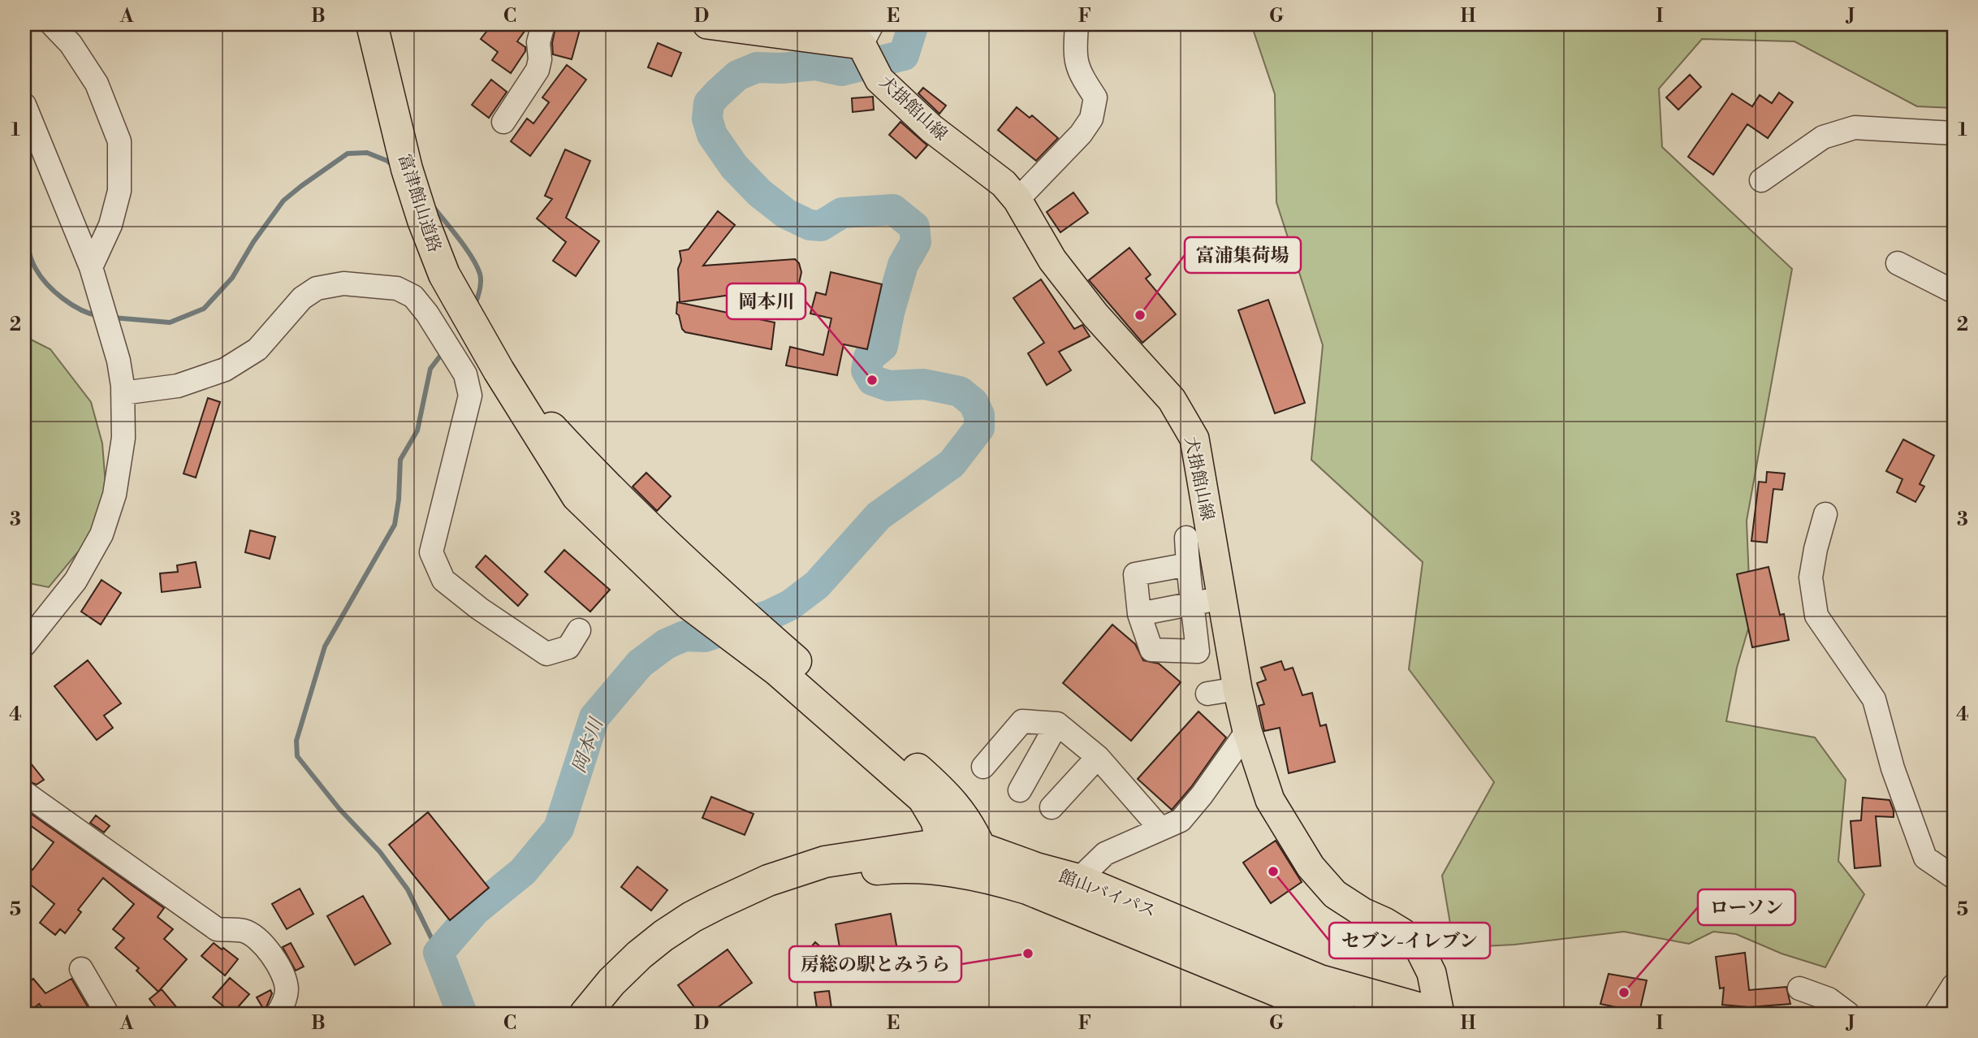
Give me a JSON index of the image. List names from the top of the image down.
{
  "streets": {
    "highway": ["富津館山道路", "館山バイパス"],
    "main road": ["犬掛館山線"]
  },
  "crossings": [
    ["犬掛館山線", "館山バイパス"]
  ],
  "water": ["岡本川"],
  "places": [
    "富浦集荷場",
    "岡本川",
    "セブン-イレブン",
    "房総の駅とみうら",
    "ローソン"
  ],
  "grid": {
    "columns": [
      "A",
      "B",
      "C",
      "D",
      "E",
      "F",
      "G",
      "H",
      "I",
      "J"
    ],
    "rows": [
      "1",
      "2",
      "3",
      "4",
      "5"
    ]
  }
}
